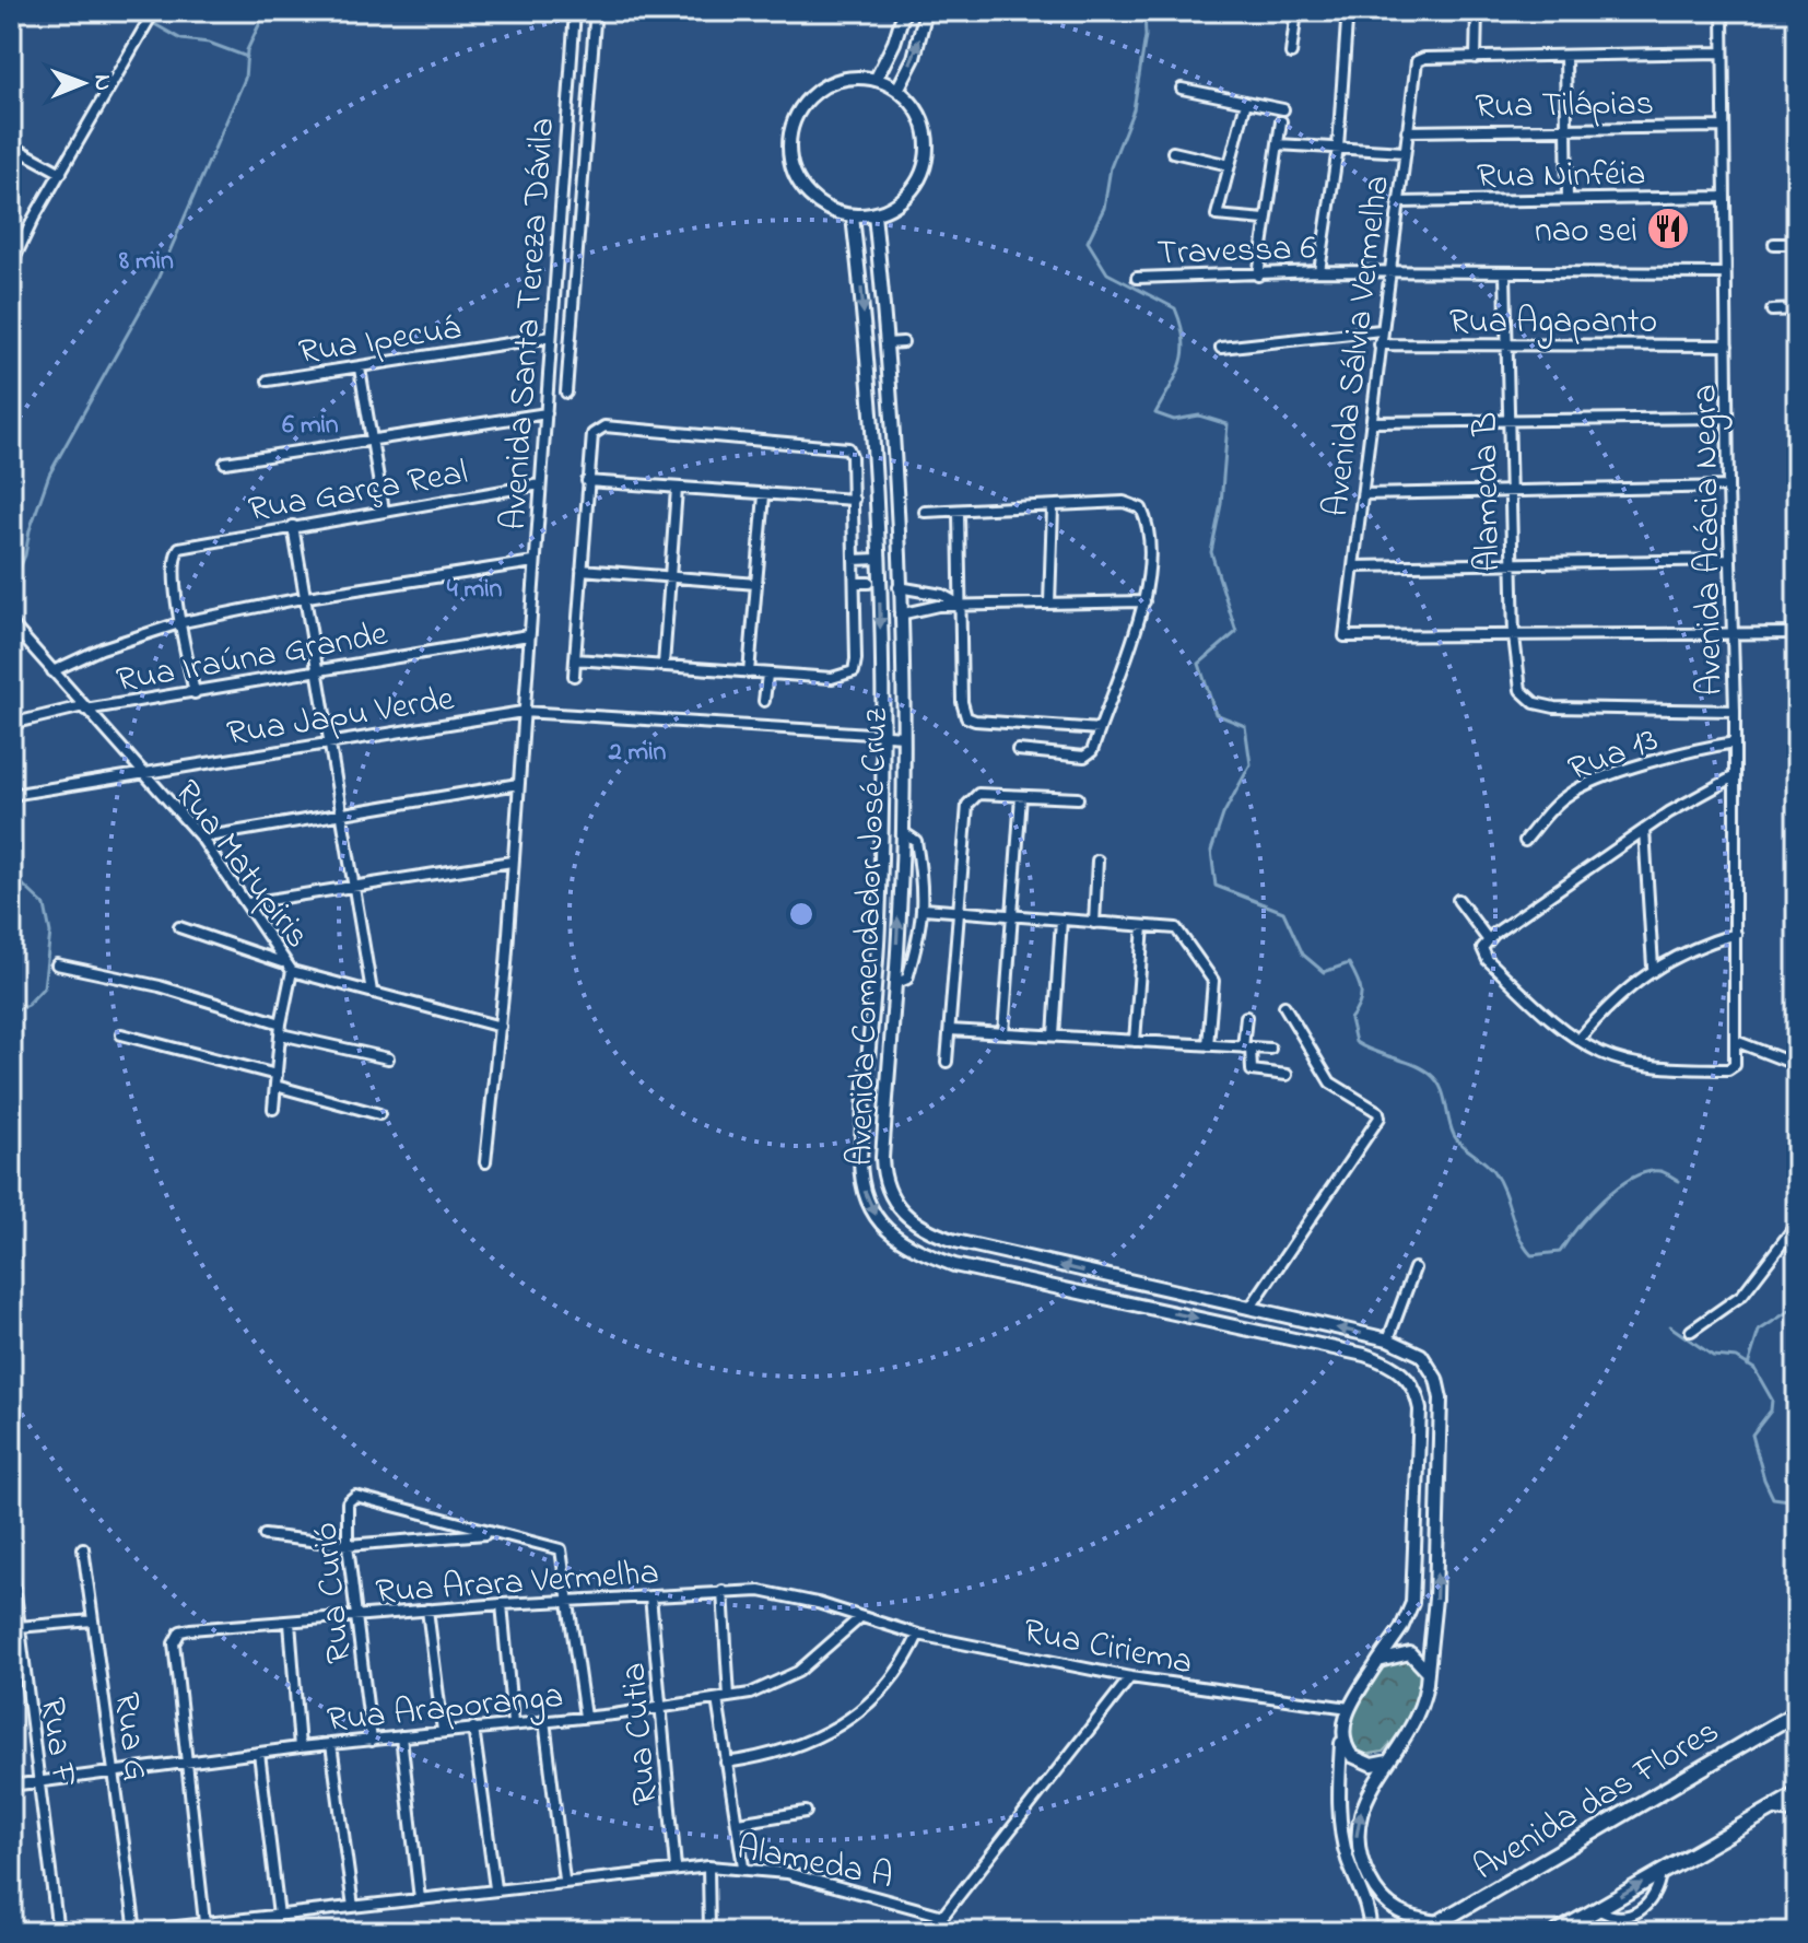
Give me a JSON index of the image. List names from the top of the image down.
{
  "streets": {
    "main road": ["Avenida das Flores"],
    "street": [
      "Rua Tilápias",
      "Rua Ninféia",
      "Travessa 6",
      "Rua Agapanto",
      "Avenida Santa Tereza Dávila",
      "Rua Ipecuá",
      "Avenida Sálvia Vermelha",
      "Rua Garça Real",
      "Alameda B",
      "Avenida Acácia Negra",
      "Rua Iraúna Grande",
      "Rua Japu Verde",
      "Rua 13",
      "Rua Matupiris",
      "Avenida Comendador José Cruz",
      "Rua Arara Vermelha",
      "Rua Curió",
      "Rua Ciriema",
      "Rua Araporanga",
      "Rua Cutia",
      "Rua G",
      "Rua F",
      "Alameda A"
    ]
  },
  "crossings": [
    ["Rua Tilápias", "Avenida Sálvia Vermelha"],
    ["Rua Tilápias", "Avenida Acácia Negra"],
    ["Rua Ninféia", "Avenida Sálvia Vermelha"],
    ["Rua Ninféia", "Avenida Acácia Negra"],
    ["Travessa 6", "Avenida Sálvia Vermelha"],
    ["Travessa 6", "Alameda B"],
    ["Travessa 6", "Avenida Acácia Negra"],
    ["Rua Agapanto", "Avenida Sálvia Vermelha"],
    ["Rua Agapanto", "Alameda B"],
    ["Rua Agapanto", "Avenida Acácia Negra"],
    ["Avenida Santa Tereza Dávila", "Rua Ipecuá"],
    ["Avenida Santa Tereza Dávila", "Rua Garça Real"],
    ["Avenida Santa Tereza Dávila", "Rua Iraúna Grande"],
    ["Avenida Santa Tereza Dávila", "Rua Japu Verde"],
    ["Avenida Santa Tereza Dávila", "Rua Matupiris"],
    ["Avenida Sálvia Vermelha", "Alameda B"],
    ["Alameda B", "Avenida Acácia Negra"],
    ["Avenida Acácia Negra", "Rua 13"],
    ["Rua Iraúna Grande", "Rua Matupiris"],
    ["Rua Japu Verde", "Rua Matupiris"],
    ["Rua Japu Verde", "Avenida Comendador José Cruz"],
    ["Avenida Comendador José Cruz", "Rua Ciriema"],
    ["Rua Arara Vermelha", "Rua Curió"],
    ["Rua Arara Vermelha", "Rua Ciriema"],
    ["Rua Arara Vermelha", "Rua Araporanga"],
    ["Rua Arara Vermelha", "Rua Cutia"],
    ["Rua Curió", "Rua Araporanga"],
    ["Rua Ciriema", "Rua Araporanga"],
    ["Rua Araporanga", "Rua Cutia"],
    ["Rua Araporanga", "Rua G"],
    ["Rua Araporanga", "Rua F"],
    ["Rua Cutia", "Alameda A"],
    ["Rua G", "Alameda A"]
  ],
  "places": {
    "restaurant": ["nao sei"]
  },
  "north": "right",
  "rings": [
    "8 min",
    "6 min",
    "4 min",
    "2 min"
  ]
}
